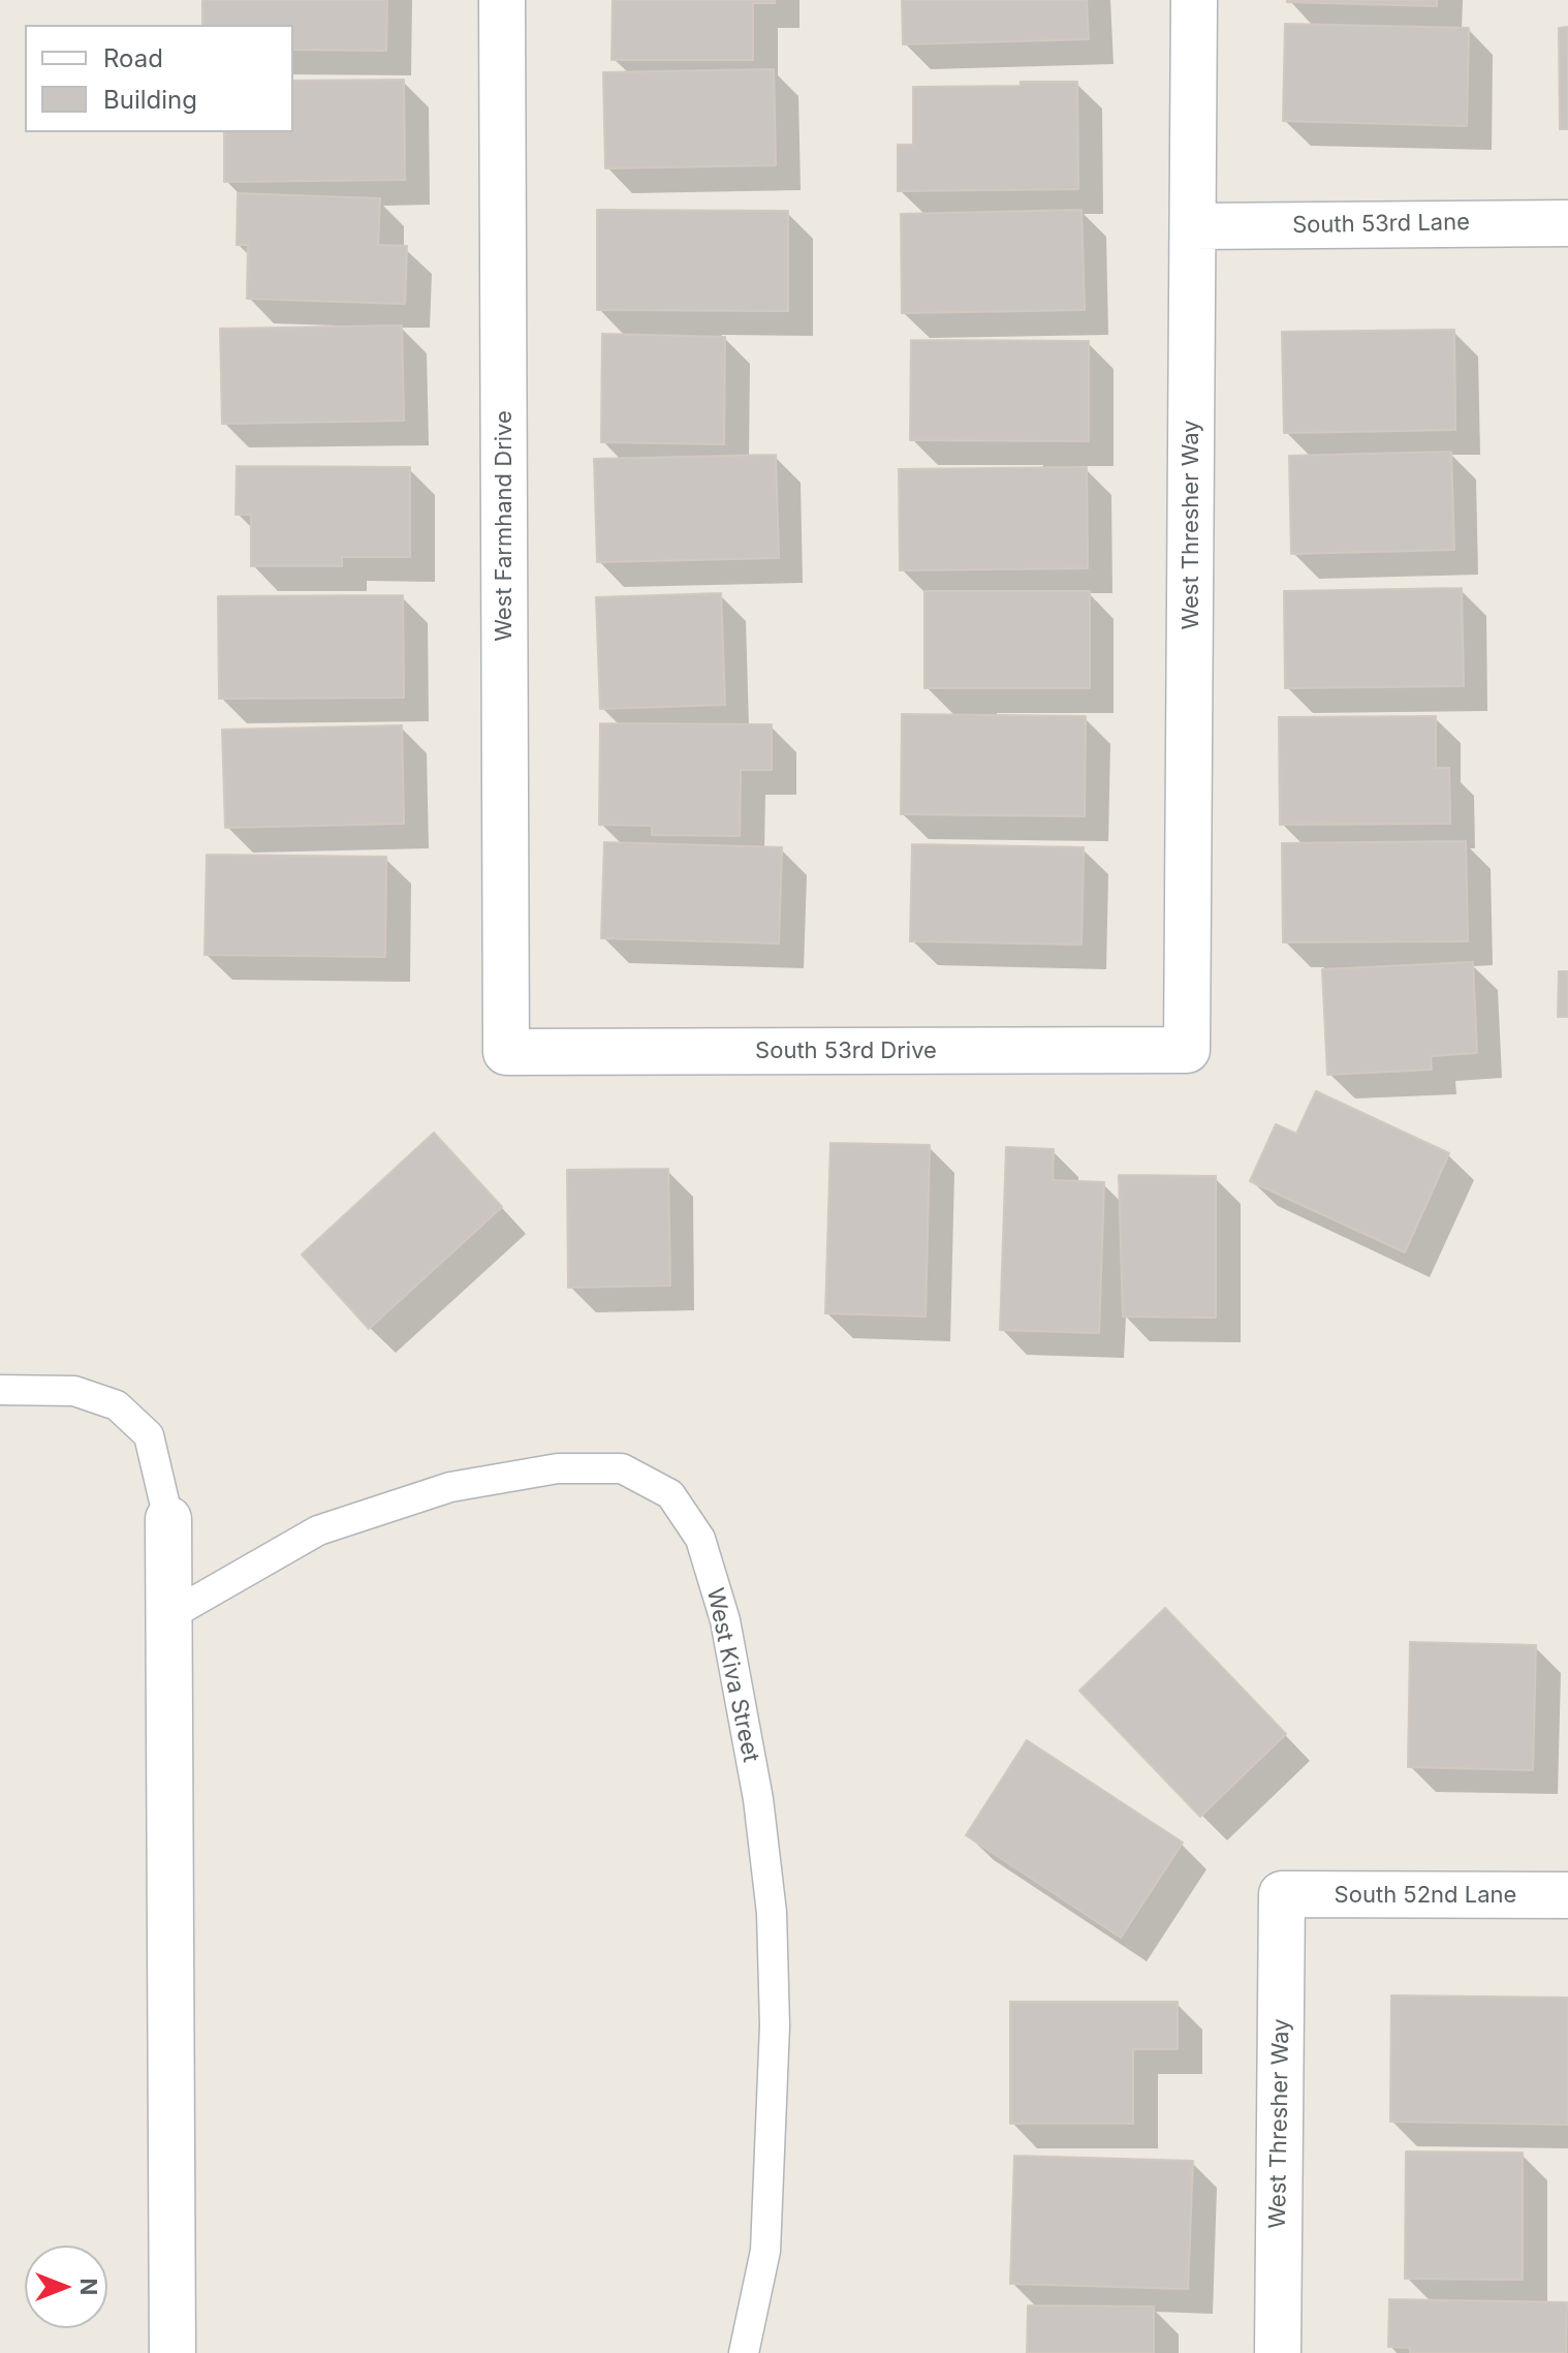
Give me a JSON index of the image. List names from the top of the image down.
{
  "streets": {
    "street": [
      "South 53rd Lane",
      "West Thresher Way",
      "West Farmhand Drive",
      "South 53rd Drive",
      "South 52nd Lane"
    ],
    "lane": ["West Kiva Street"]
  },
  "crossings": [
    ["South 53rd Lane", "West Thresher Way"],
    ["West Thresher Way", "South 53rd Drive"],
    ["West Thresher Way", "South 52nd Lane"],
    ["West Farmhand Drive", "South 53rd Drive"]
  ],
  "legend": ["Road", "Building"],
  "north": "right"
}
